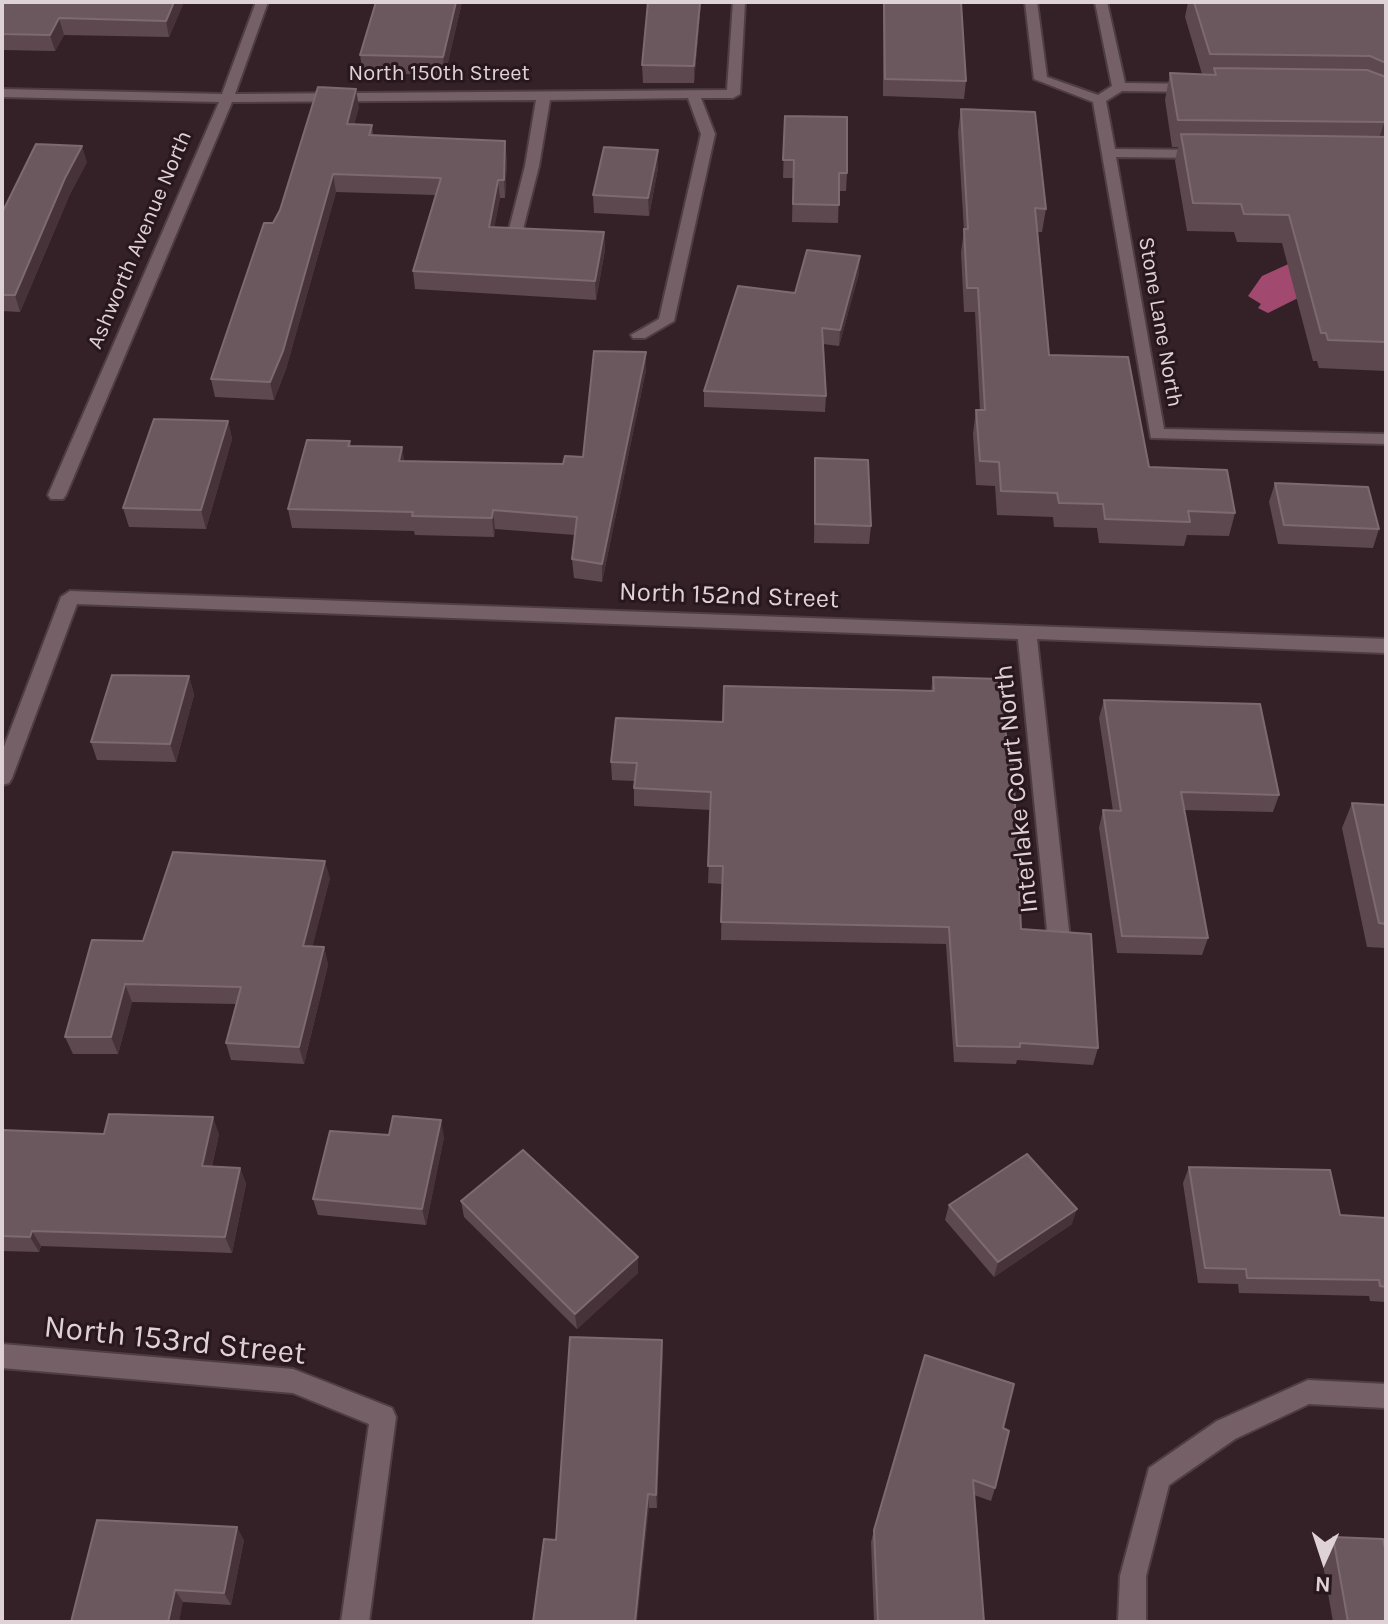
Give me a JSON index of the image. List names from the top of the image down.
{
  "streets": {
    "street": [
      "North 150th Street",
      "Ashworth Avenue North",
      "Stone Lane North",
      "North 152nd Street",
      "Interlake Court North",
      "North 153rd Street"
    ]
  },
  "crossings": [
    ["North 150th Street", "Ashworth Avenue North"],
    ["North 152nd Street", "Interlake Court North"]
  ],
  "north": "bottom"
}
